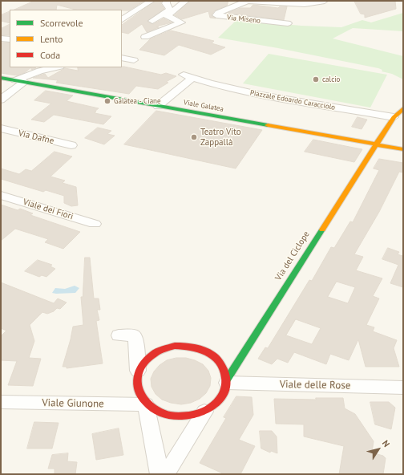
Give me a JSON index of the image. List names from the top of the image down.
{
  "streets": {
    "main road": ["Viale Galatea", "Via del Ciclope"],
    "street": [
      "Via Miseno",
      "Piazzale Edoardo Caracciolo",
      "Via Dafne",
      "Viale dei Fiori",
      "Viale delle Rose",
      "Viale Giunone"
    ]
  },
  "crossings": [
    ["Piazzale Edoardo Caracciolo", "Viale Galatea"],
    ["Piazzale Edoardo Caracciolo", "Via del Ciclope"],
    ["Viale Galatea", "Via del Ciclope"],
    ["Via del Ciclope", "Viale delle Rose"],
    ["Via del Ciclope", "Viale Giunone"],
    ["Viale delle Rose", "Viale Giunone"]
  ],
  "places": ["calcio", "Galatea - Ciane", "Teatro Vito Zappallà"],
  "legend": ["Scorrevole", "Lento", "Coda"],
  "north": "top right"
}
